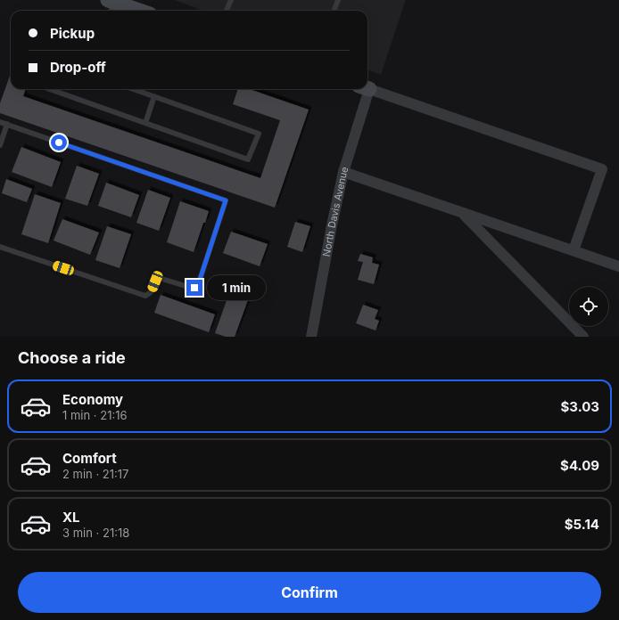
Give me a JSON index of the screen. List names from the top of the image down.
{
  "streets": {
    "street": ["North Davis Avenue"]
  },
  "page": {
    "banner": ["Pickup", "Drop-off"],
    "bubble": "1 min",
    "heading": "Choose a ride",
    "list": [
      {
        "name": "Economy",
        "note": "1 min · 21:16",
        "value": "$3.03"
      },
      {
        "name": "Comfort",
        "note": "2 min · 21:17",
        "value": "$4.09"
      },
      {
        "name": "XL",
        "note": "3 min · 21:18",
        "value": "$5.14"
      }
    ],
    "buttons": "Confirm"
  }
}
